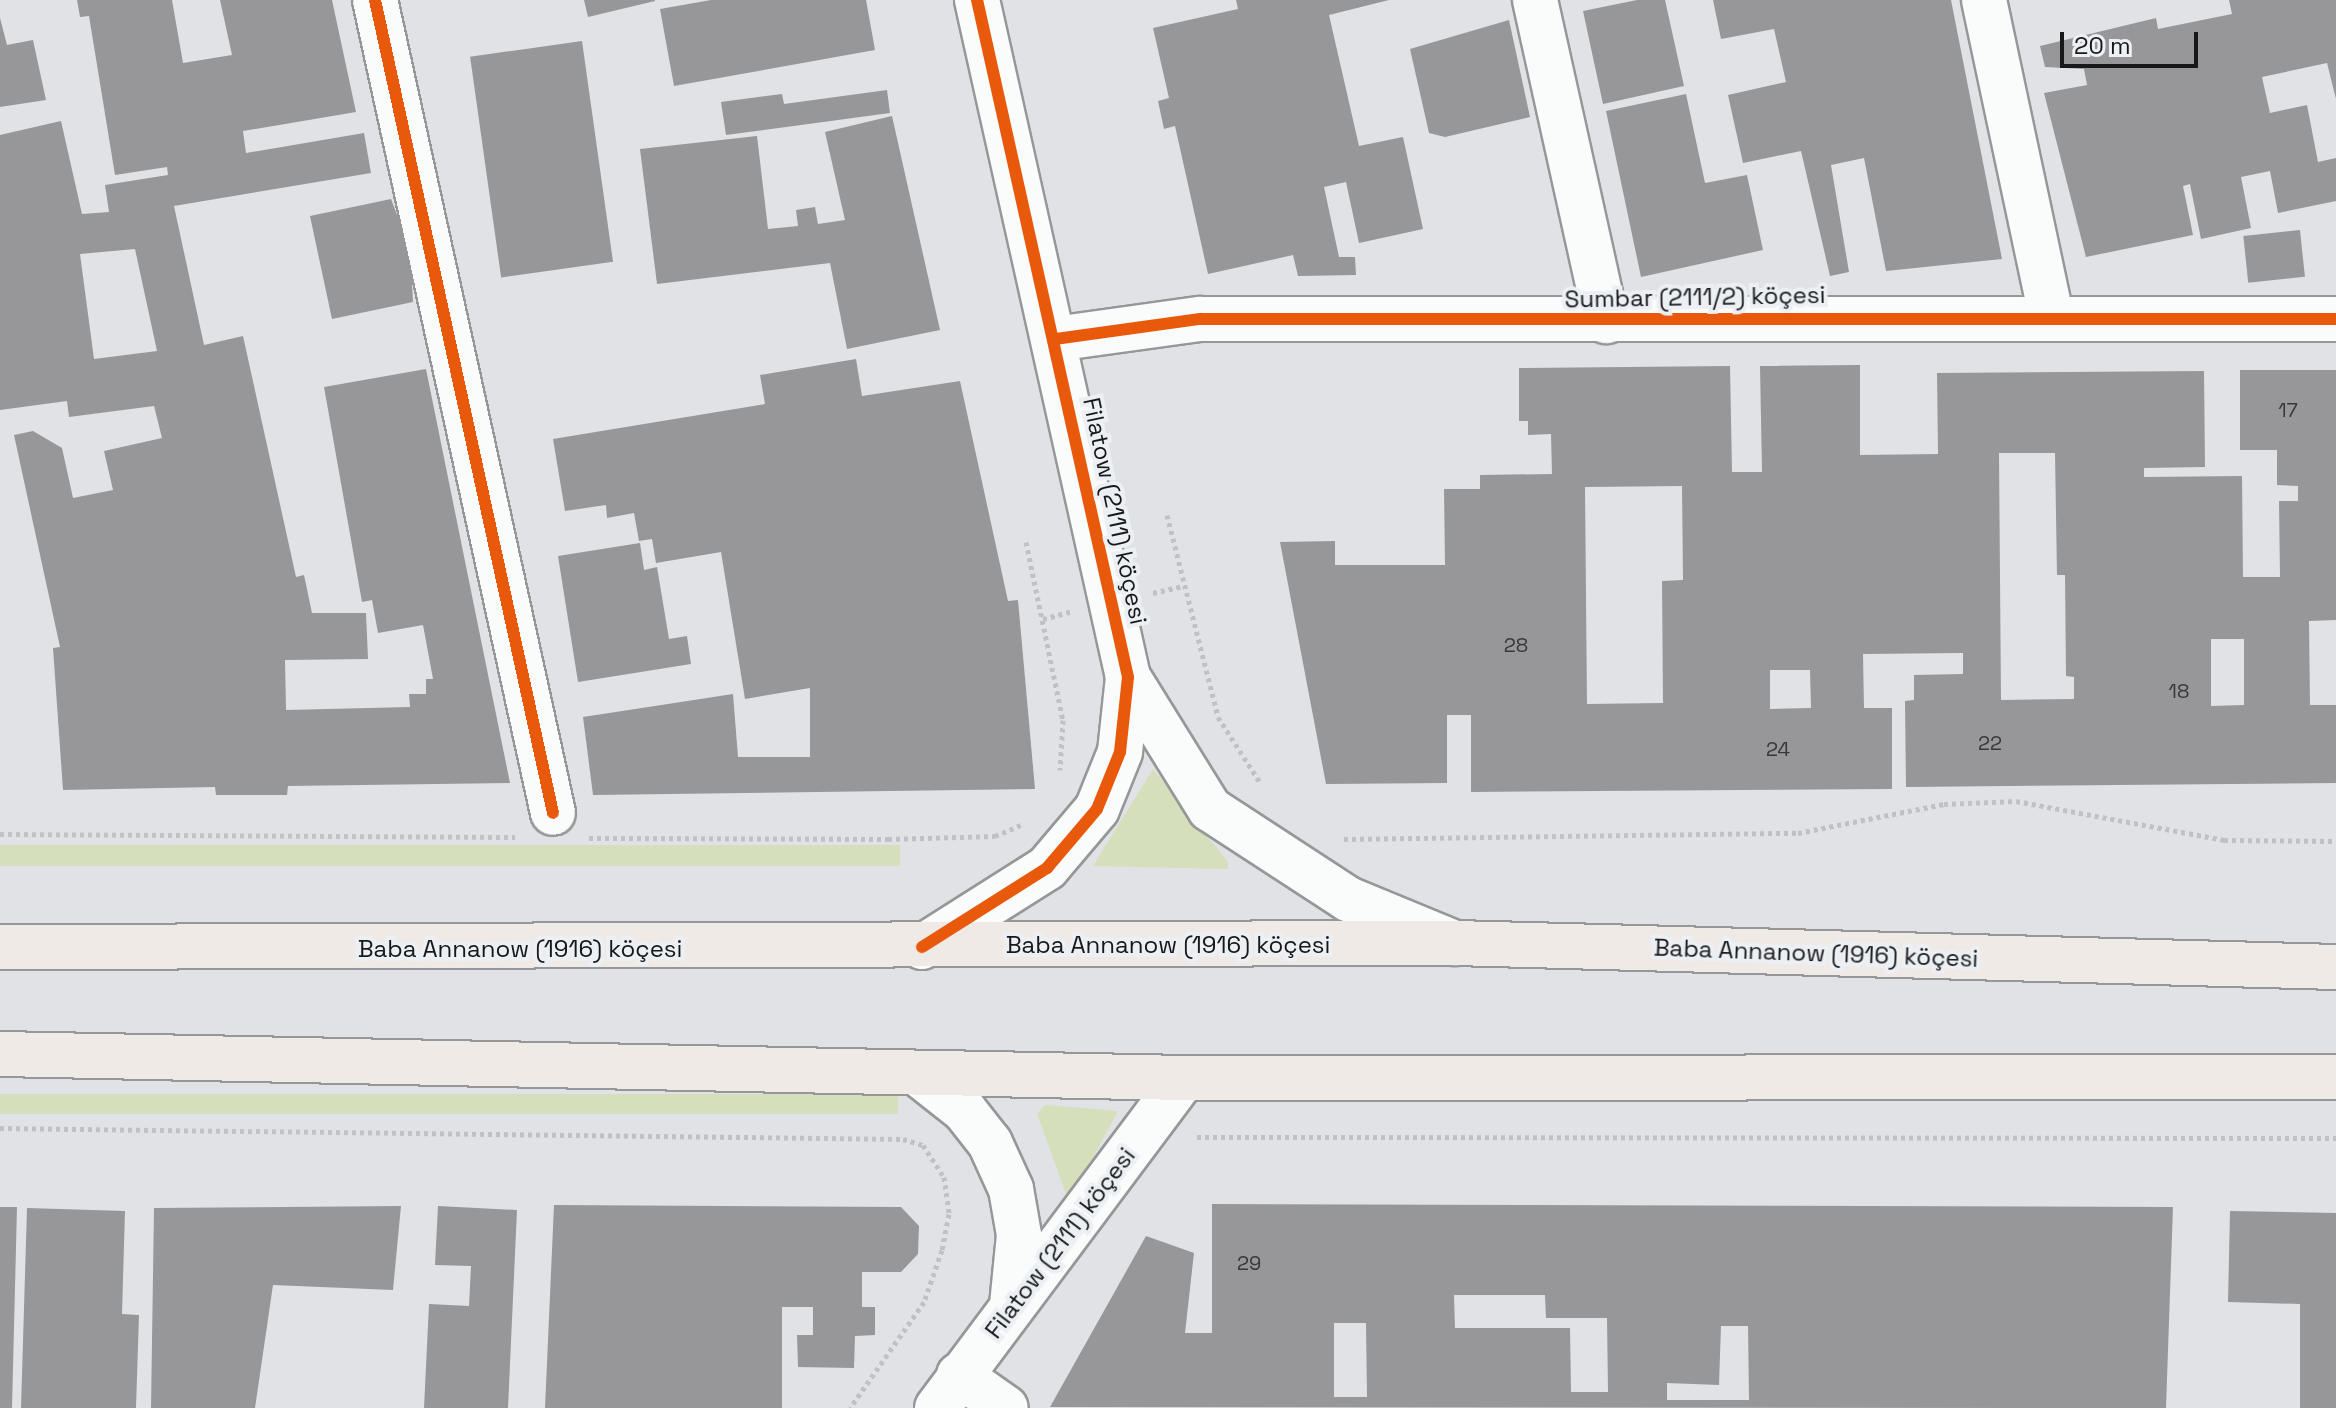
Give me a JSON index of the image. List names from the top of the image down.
{
  "streets": {
    "main road": ["Baba Annanow (1916) köçesi"],
    "street": ["Sumbar (2111/2) köçesi", "Filatow (2111) köçesi"]
  },
  "crossings": [
    ["Sumbar (2111/2) köçesi", "Filatow (2111) köçesi"],
    ["Filatow (2111) köçesi", "Baba Annanow (1916) köçesi"]
  ],
  "house_numbers": [
    "17",
    "28",
    "18",
    "22",
    "24",
    "29"
  ],
  "scale_bar": "20 m"
}
